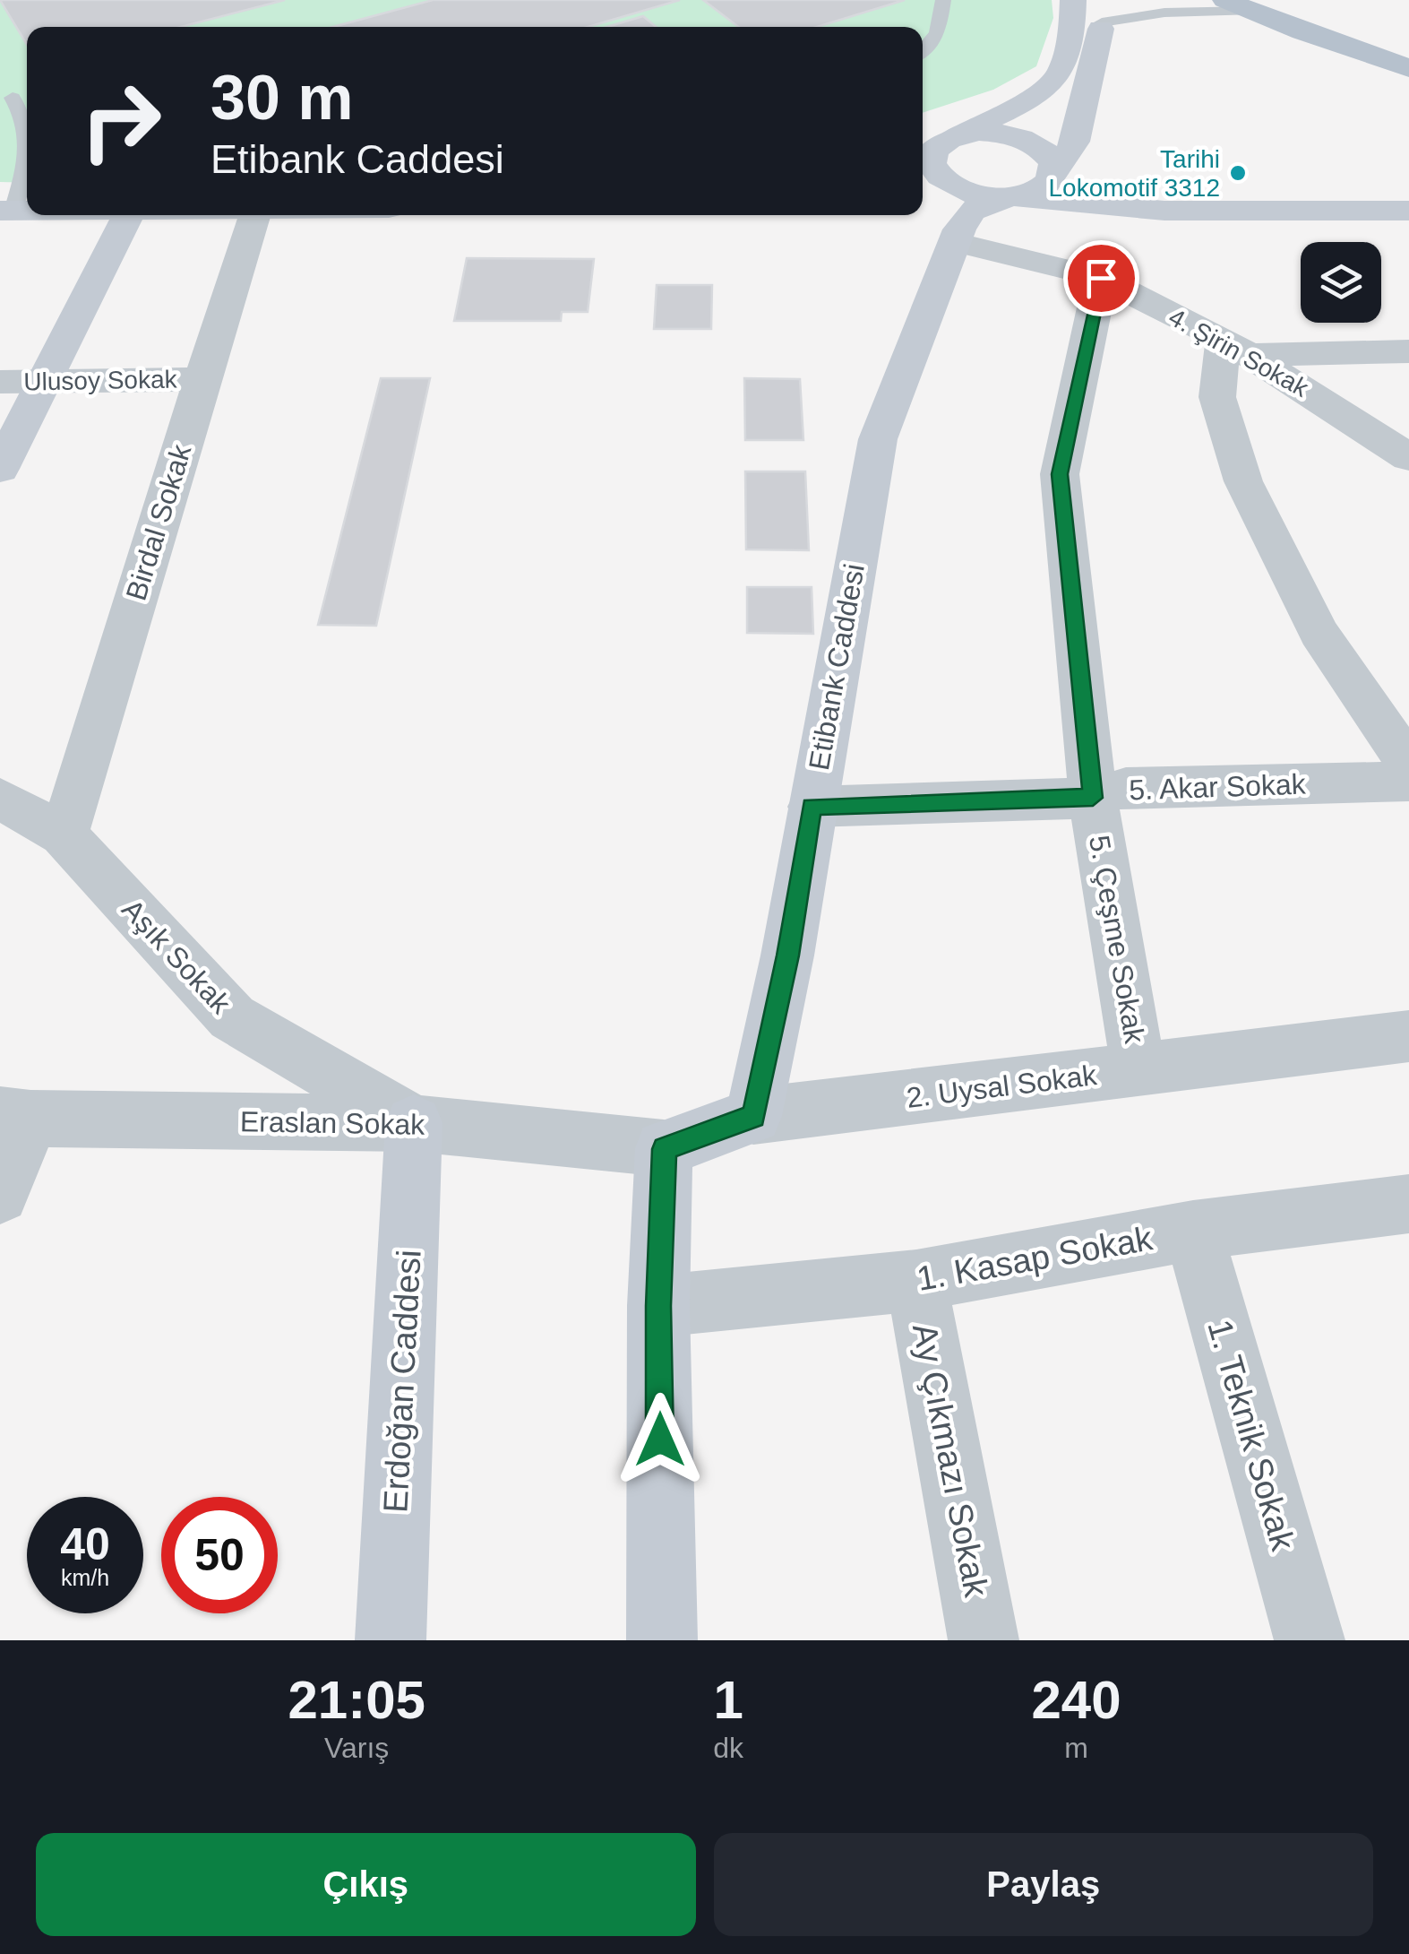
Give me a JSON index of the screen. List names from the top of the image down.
{
  "streets": {
    "main road": ["Etibank Caddesi", "Erdoğan Caddesi"],
    "street": [
      "4. Şirin Sokak",
      "Ulusoy Sokak",
      "Birdal Sokak",
      "5. Akar Sokak",
      "5. Çeşme Sokak",
      "Aşık Sokak",
      "2. Uysal Sokak",
      "Eraslan Sokak",
      "1. Kasap Sokak",
      "1. Teknik Sokak",
      "Ay Çıkmazı Sokak"
    ]
  },
  "crossings": [
    ["4. Şirin Sokak", "Etibank Caddesi"],
    ["4. Şirin Sokak", "5. Çeşme Sokak"],
    ["Ulusoy Sokak", "Birdal Sokak"],
    ["Birdal Sokak", "Aşık Sokak"],
    ["Etibank Caddesi", "5. Akar Sokak"],
    ["Etibank Caddesi", "2. Uysal Sokak"],
    ["5. Akar Sokak", "5. Çeşme Sokak"],
    ["5. Çeşme Sokak", "2. Uysal Sokak"],
    ["Aşık Sokak", "Eraslan Sokak"],
    ["Aşık Sokak", "Erdoğan Caddesi"],
    ["Eraslan Sokak", "Erdoğan Caddesi"],
    ["1. Kasap Sokak", "1. Teknik Sokak"],
    ["1. Kasap Sokak", "Ay Çıkmazı Sokak"]
  ],
  "places": ["Tarihi Lokomotif 3312"],
  "page": {
    "turn": ["30 m", "Etibank Caddesi"],
    "speed": "40 km/h",
    "limit": "50",
    "eta": [
      "21:05",
      "Varış",
      "1",
      "dk",
      "240",
      "m"
    ],
    "buttons": ["Çıkış", "Paylaş"]
  }
}
